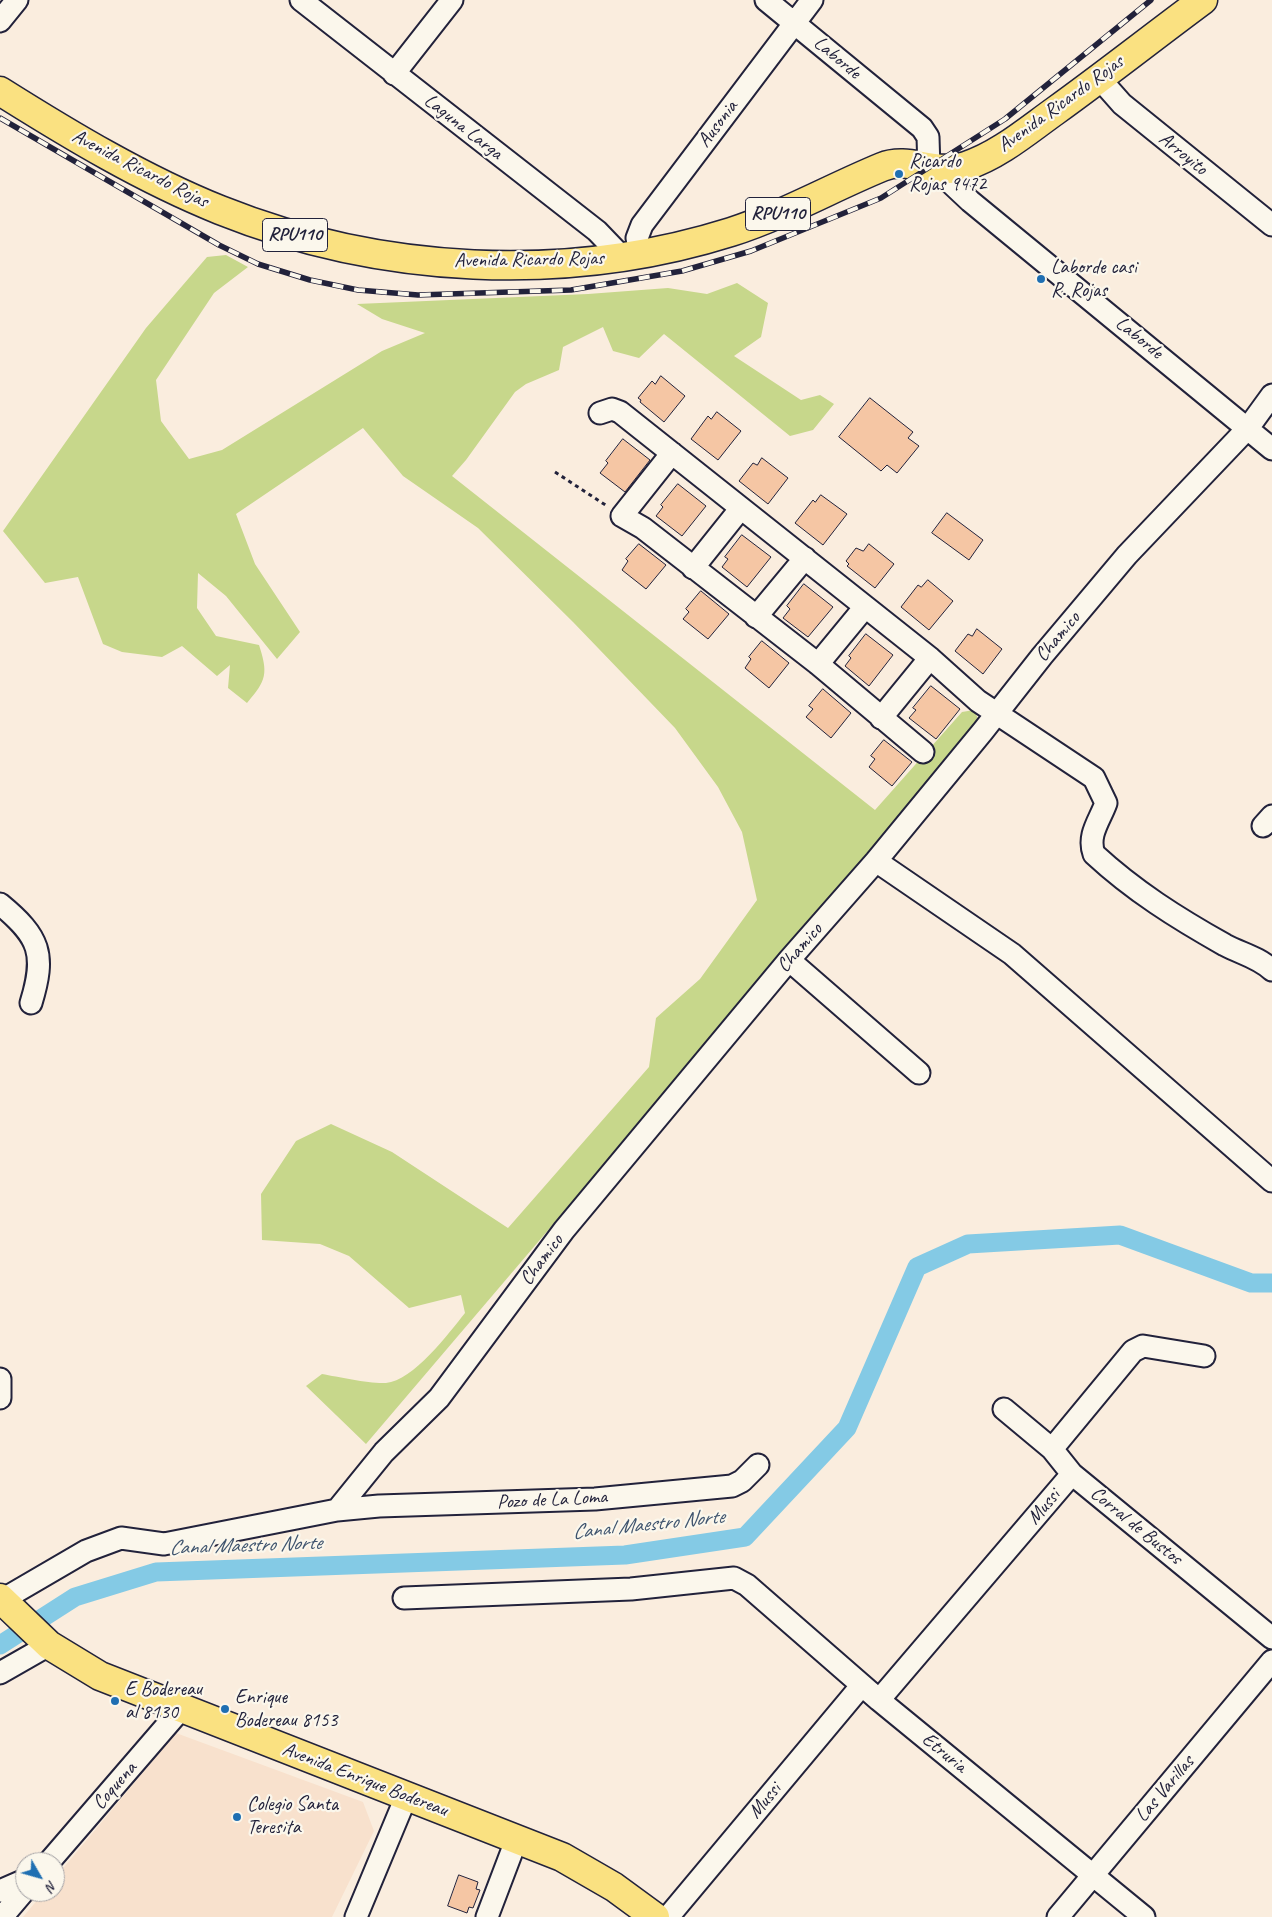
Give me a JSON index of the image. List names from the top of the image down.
{
  "streets": {
    "main road": ["Avenida Ricardo Rojas", "RPU110", "Avenida Enrique Bodereau"],
    "street": [
      "Laborde",
      "Ausonia",
      "Laguna Larga",
      "Arroyito",
      "Chamico",
      "Pozo de La Loma",
      "Mussi",
      "Corral de Bustos",
      "Etruria",
      "Coquena",
      "Las Varillas"
    ]
  },
  "crossings": [
    ["Laborde", "Avenida Ricardo Rojas"],
    ["Laborde", "Ausonia"],
    ["Laborde", "Chamico"],
    ["Avenida Ricardo Rojas", "Ausonia"],
    ["Avenida Ricardo Rojas", "Laguna Larga"],
    ["Avenida Ricardo Rojas", "Arroyito"],
    ["Ausonia", "Laguna Larga"],
    ["Chamico", "Pozo de La Loma"],
    ["Mussi", "Corral de Bustos"],
    ["Mussi", "Etruria"],
    ["Etruria", "Las Varillas"],
    ["Avenida Enrique Bodereau", "Coquena"]
  ],
  "water": ["Canal Maestro Norte"],
  "places": [
    "Ricardo Rojas 9472",
    "Laborde casi R. Rojas",
    "E Bodereau al 8130",
    "Enrique Bodereau 8153",
    "Colegio Santa Teresita"
  ],
  "north": "bottom right"
}
